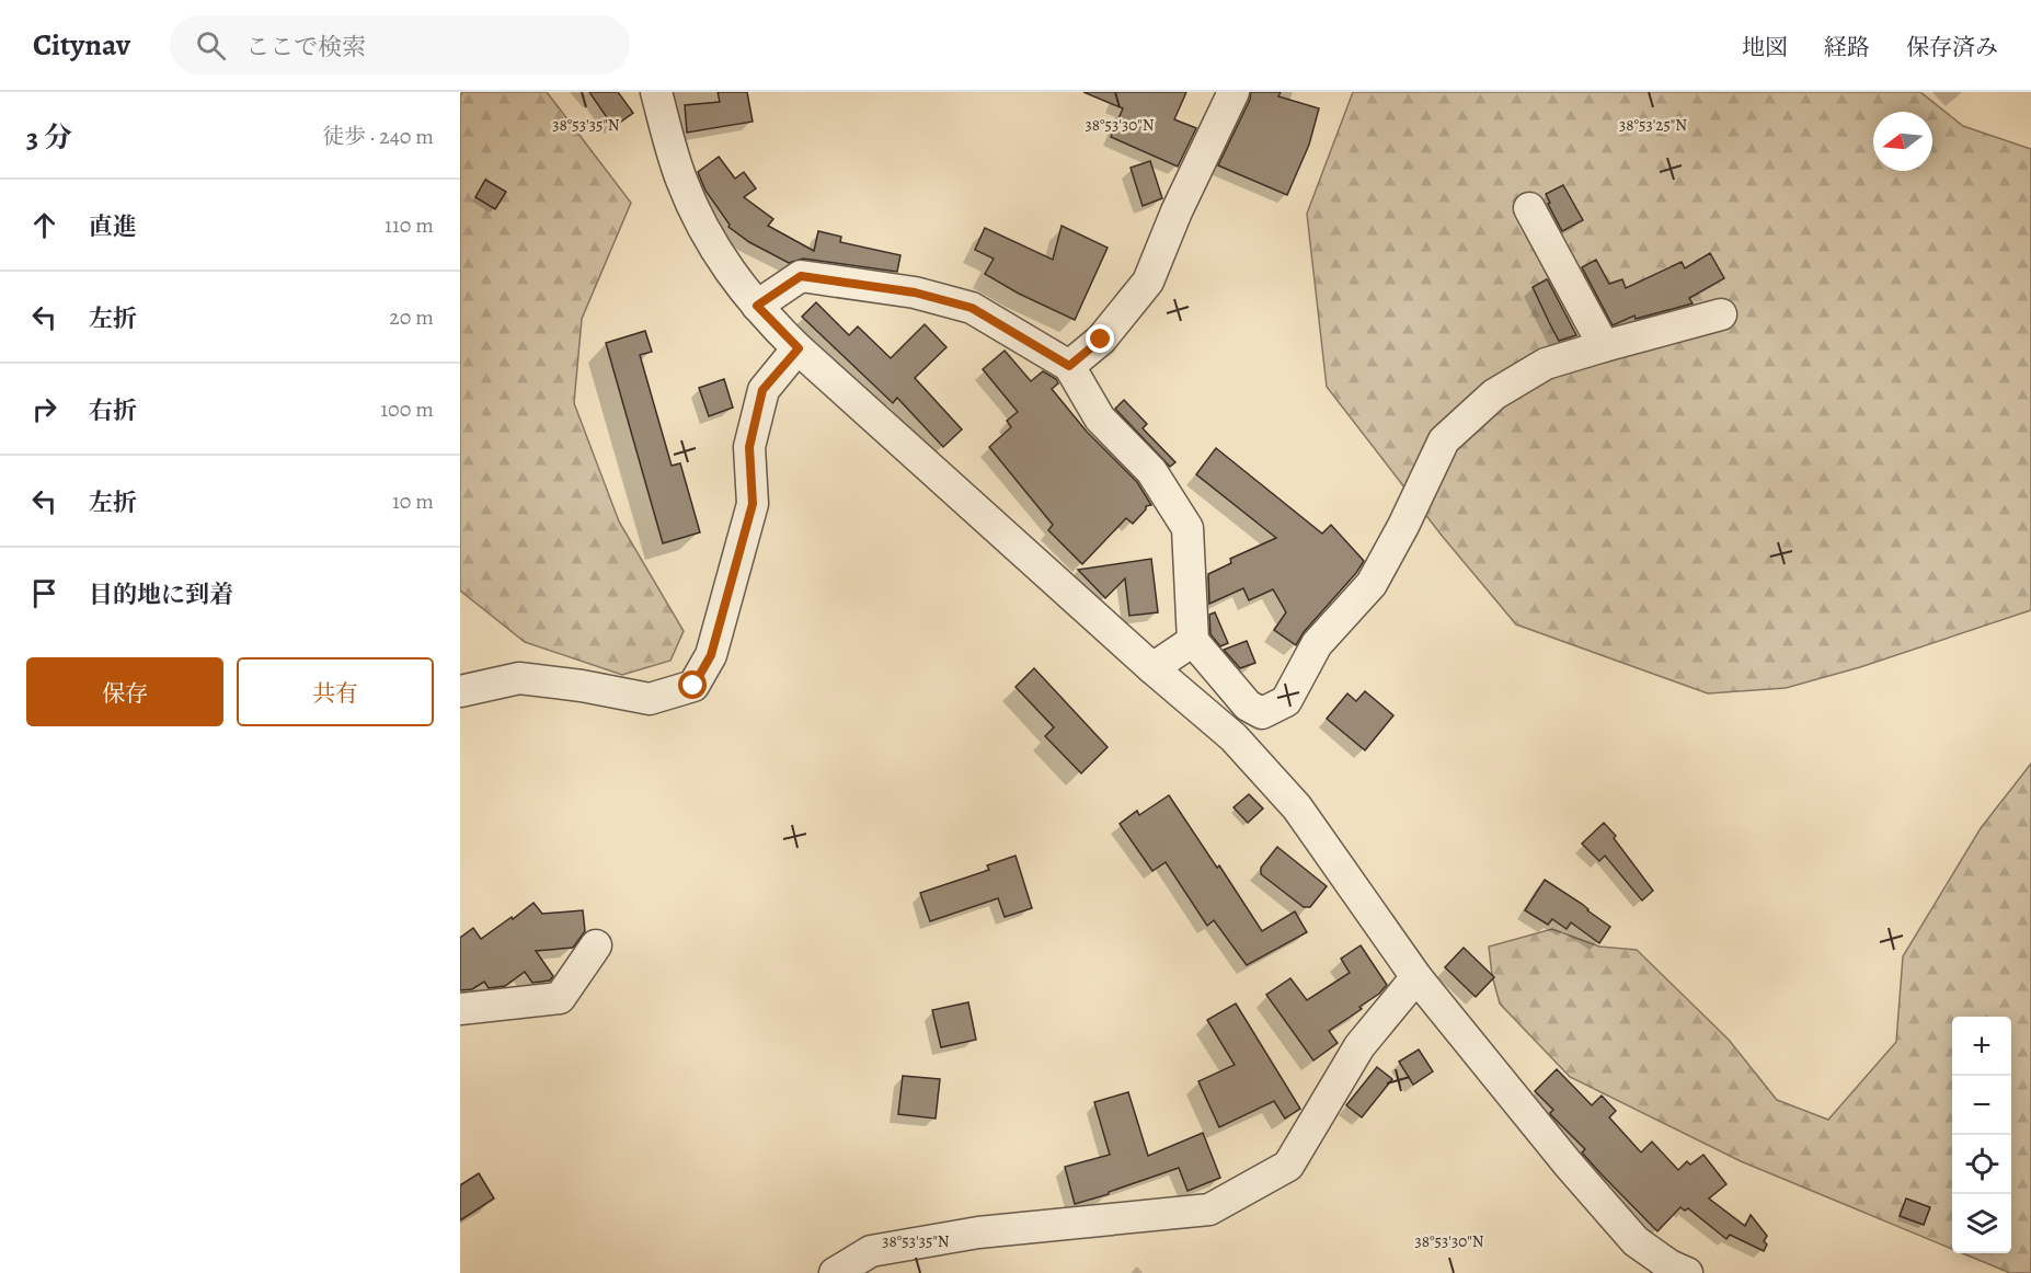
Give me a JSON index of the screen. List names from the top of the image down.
{
  "north": "left",
  "page": {
    "header": "Citynav",
    "search": "ここで検索",
    "nav": ["地図", "経路", "保存済み"],
    "heading": ["3 分", "徒歩 · 240 m"],
    "list": [
      ["直進", "110 m"],
      ["左折", "20 m"],
      ["右折", "100 m"],
      ["左折", "10 m"],
      "目的地に到着"
    ],
    "buttons": ["保存", "共有"],
    "map_buttons": ["+", "−"]
  },
  "coordinates": ["38°53'35\"N", "38°53'30\"N", "38°53'25\"N"]
}
